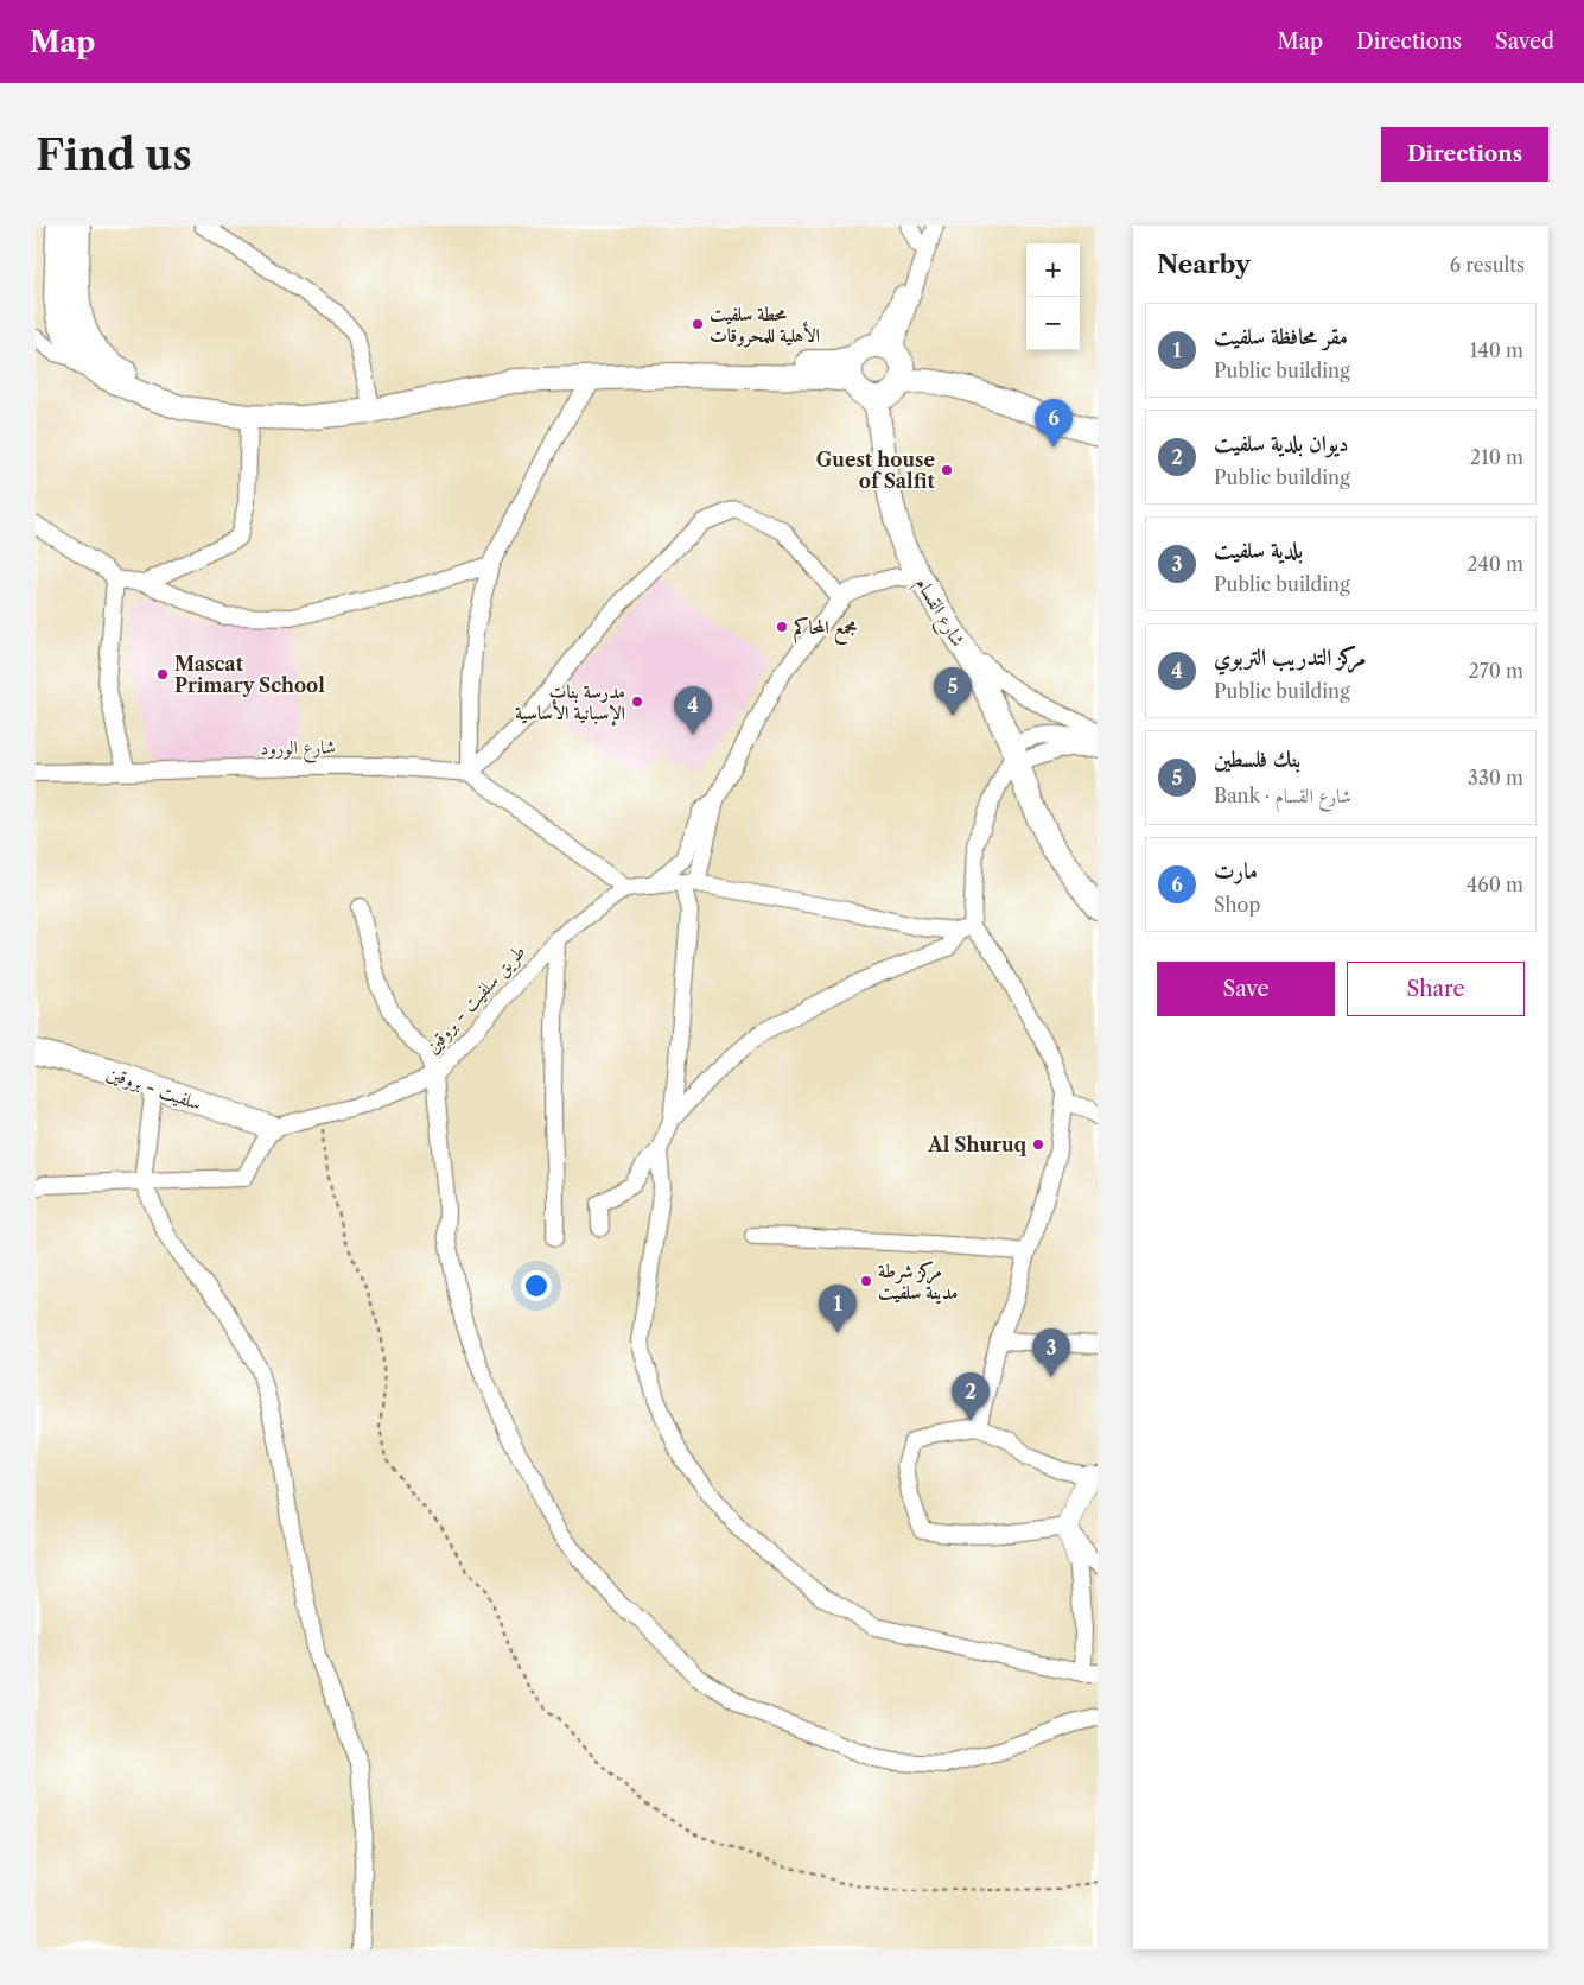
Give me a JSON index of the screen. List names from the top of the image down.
{
  "streets": {
    "main road": ["شارع القسام", "سلفيت - بروقين"],
    "street": ["شارع الورود", "طريق سلفيت - بروقين"]
  },
  "crossings": [
    ["طريق سلفيت - بروقين", "سلفيت - بروقين"]
  ],
  "places": [
    "محطة سلفيت الأهلية للمحروقات",
    "Guest house of Salfit",
    "مجمع المحاكم",
    "Mascat Primary School",
    "مدرسة بنات الإسبانية الأساسية",
    "Al Shuruq",
    "مركز شرطة مدينة سلفيت"
  ],
  "page": {
    "header": "Map",
    "nav": ["Map", "Directions", "Saved"],
    "buttons": [
      "Directions",
      ["Save", "Share"]
    ],
    "title": "Find us",
    "heading": ["Nearby", "6 results"],
    "map_buttons": ["+", "−"],
    "list": [
      {
        "mark": "1",
        "name": "مقر محافظة سلفيت",
        "note": "Public building",
        "value": "140 m"
      },
      {
        "mark": "2",
        "name": "ديوان بلدية سلفيت",
        "note": "Public building",
        "value": "210 m"
      },
      {
        "mark": "3",
        "name": "بلدية سلفيت",
        "note": "Public building",
        "value": "240 m"
      },
      {
        "mark": "4",
        "name": "مركز التدريب التربوي",
        "note": "Public building",
        "value": "270 m"
      },
      {
        "mark": "5",
        "name": "بنك فلسطين",
        "note": "Bank · شارع القسام",
        "value": "330 m"
      },
      {
        "mark": "6",
        "name": "مارت",
        "note": "Shop",
        "value": "460 m"
      }
    ],
    "pins": [
      "6",
      "5",
      "4",
      "1",
      "3",
      "2"
    ]
  }
}
